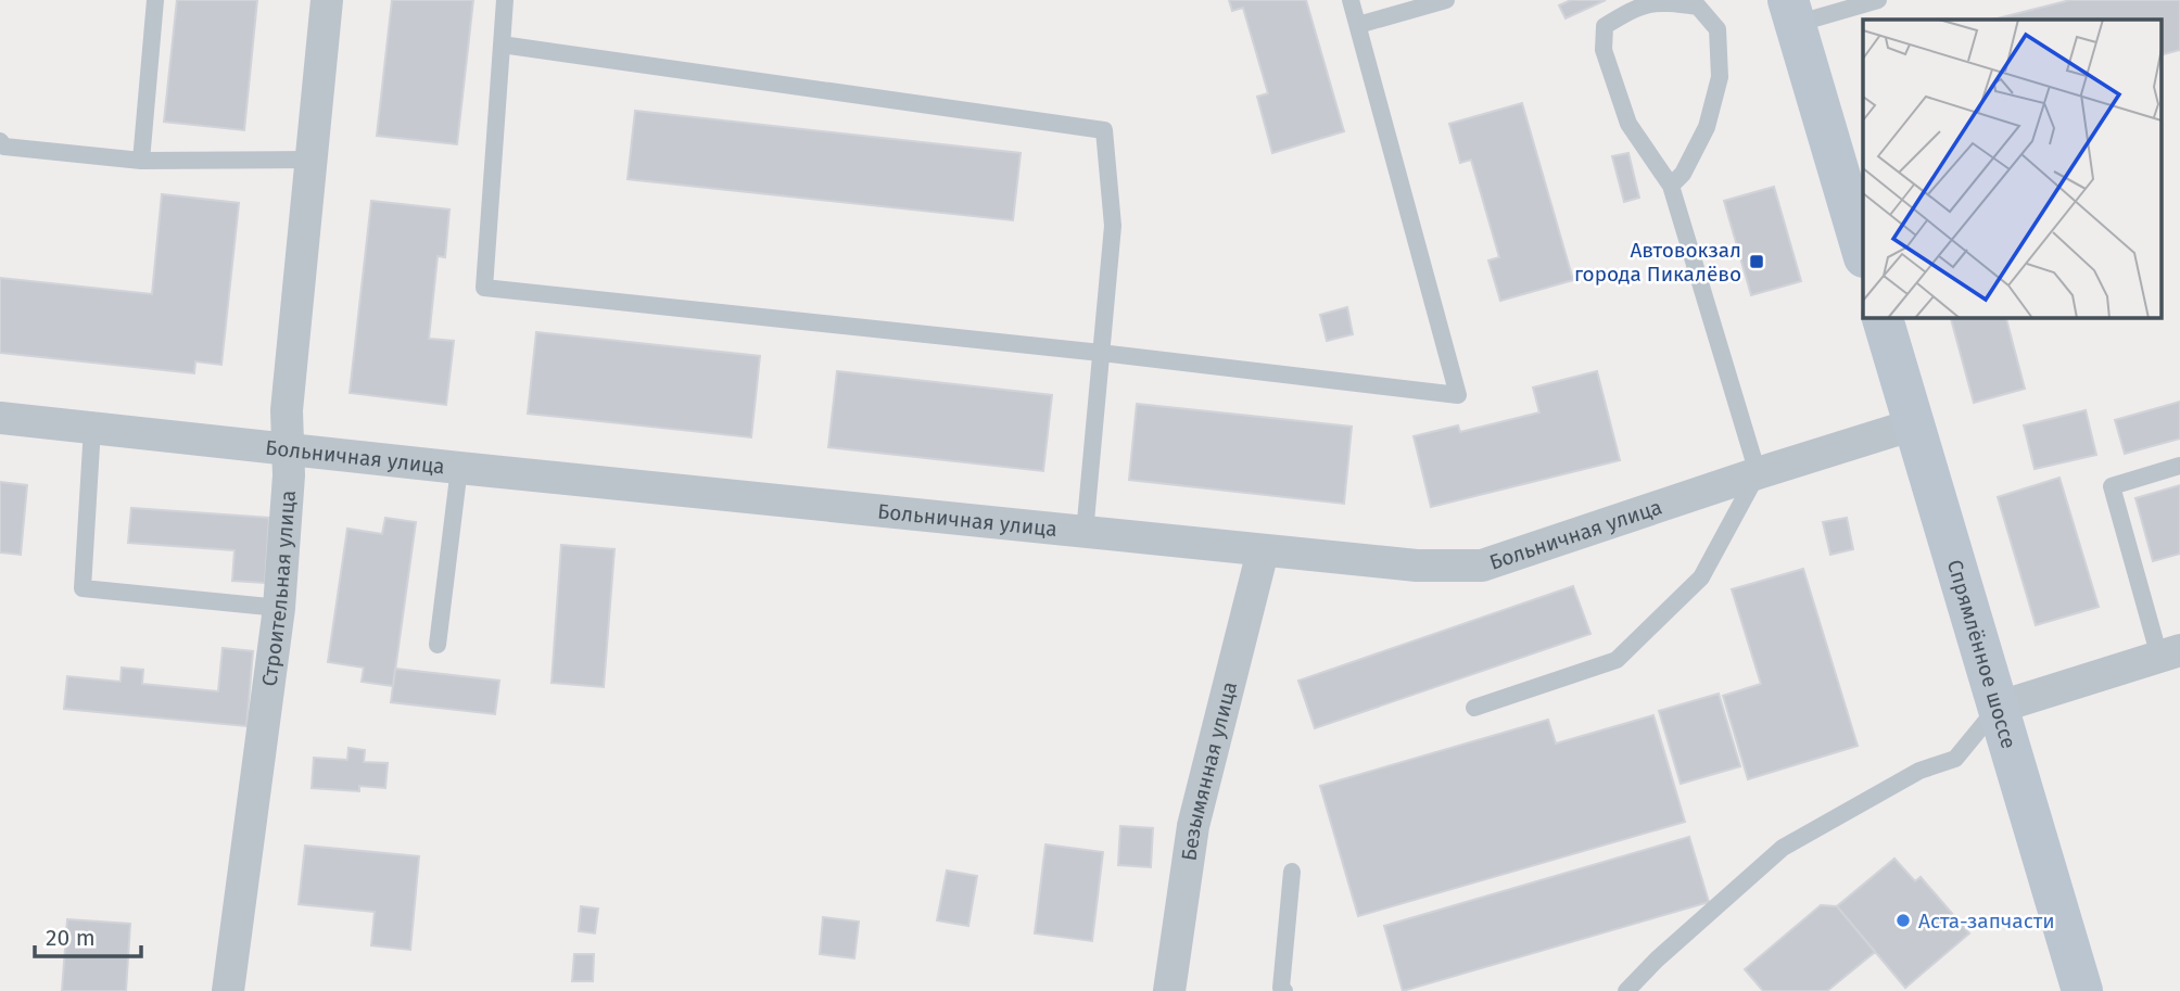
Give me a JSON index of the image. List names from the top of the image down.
{
  "streets": {
    "main road": ["Спрямлённое шоссе"],
    "street": ["Больничная улица", "Строительная улица", "Безымянная улица"]
  },
  "crossings": [
    ["Больничная улица", "Строительная улица"],
    ["Больничная улица", "Спрямлённое шоссе"],
    ["Больничная улица", "Безымянная улица"]
  ],
  "places": {
    "transit": ["Автовокзал города Пикалёво"],
    "other": ["Аста-запчасти"]
  },
  "scale_bar": "20 m"
}
